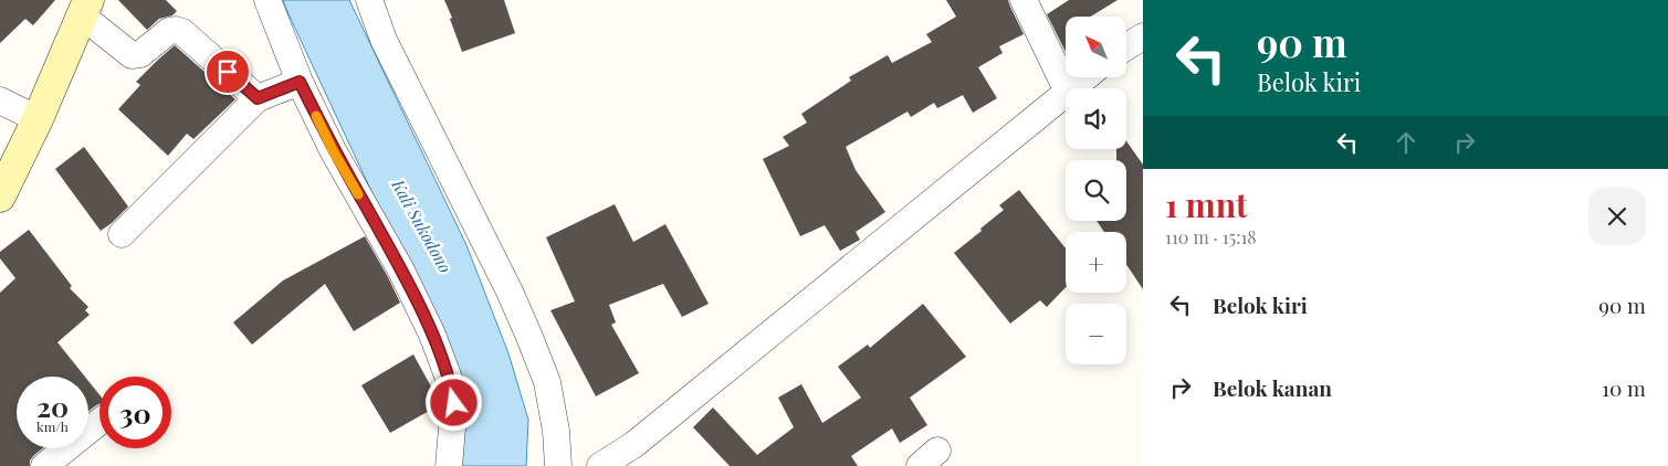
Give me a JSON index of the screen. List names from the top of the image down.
{
  "water": ["Kali Sukodono"],
  "north": "top left",
  "page": {
    "turn": ["90 m", "Belok kiri"],
    "map_buttons": ["+", "−"],
    "heading": ["1 mnt", "110 m · 15:18"],
    "list": [
      {
        "name": "Belok kiri",
        "value": "90 m"
      },
      {
        "name": "Belok kanan",
        "value": "10 m"
      }
    ],
    "speed": "20 km/h",
    "limit": "30"
  }
}
